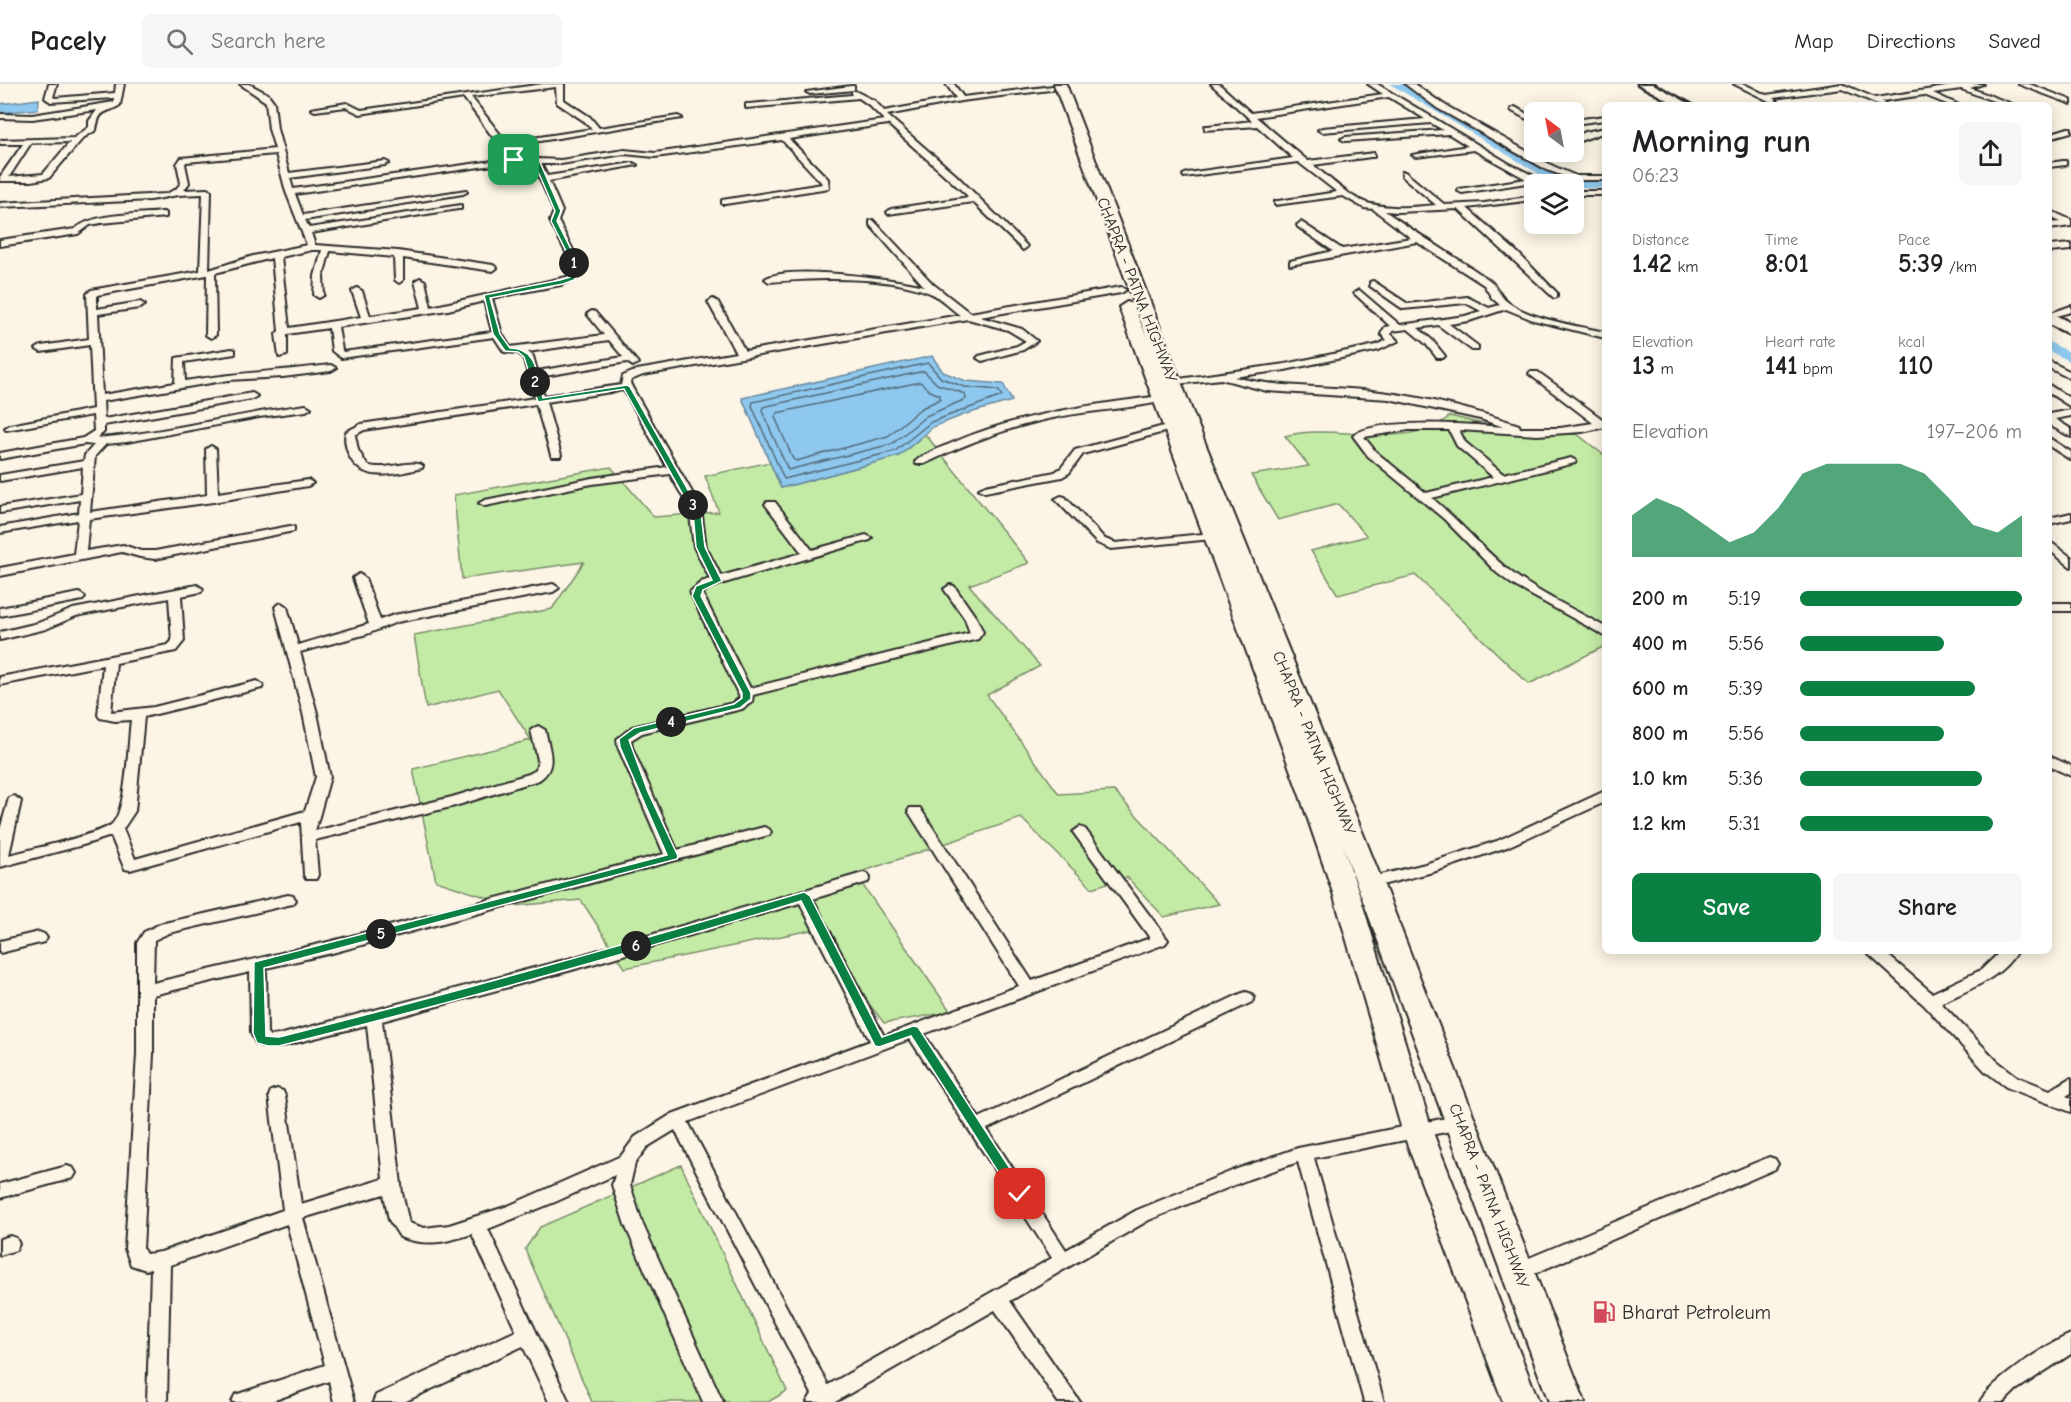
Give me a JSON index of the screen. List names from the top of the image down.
{
  "streets": {
    "highway": ["CHAPRA - PATNA HIGHWAY"]
  },
  "places": {
    "fuel station": ["Bharat Petroleum"]
  },
  "north": "top left",
  "page": {
    "header": "Pacely",
    "search": "Search here",
    "nav": ["Map", "Directions", "Saved"],
    "heading": ["Morning run", "06:23"],
    "stats": [
      ["Distance", "1.42 km"],
      ["Time", "8:01"],
      ["Pace", "5:39 /km"],
      ["Elevation", "13 m"],
      ["Heart rate", "141 bpm"],
      ["kcal", "110"]
    ],
    "pins": [
      "1",
      "2",
      "3",
      "4",
      "5",
      "6"
    ],
    "chart": ["Elevation", "197–206 m"],
    "list": [
      {
        "name": "200 m",
        "note": "5:19"
      },
      {
        "name": "400 m",
        "note": "5:56"
      },
      {
        "name": "600 m",
        "note": "5:39"
      },
      {
        "name": "800 m",
        "note": "5:56"
      },
      {
        "name": "1.0 km",
        "note": "5:36"
      },
      {
        "name": "1.2 km",
        "note": "5:31"
      }
    ],
    "buttons": ["Save", "Share"]
  }
}
